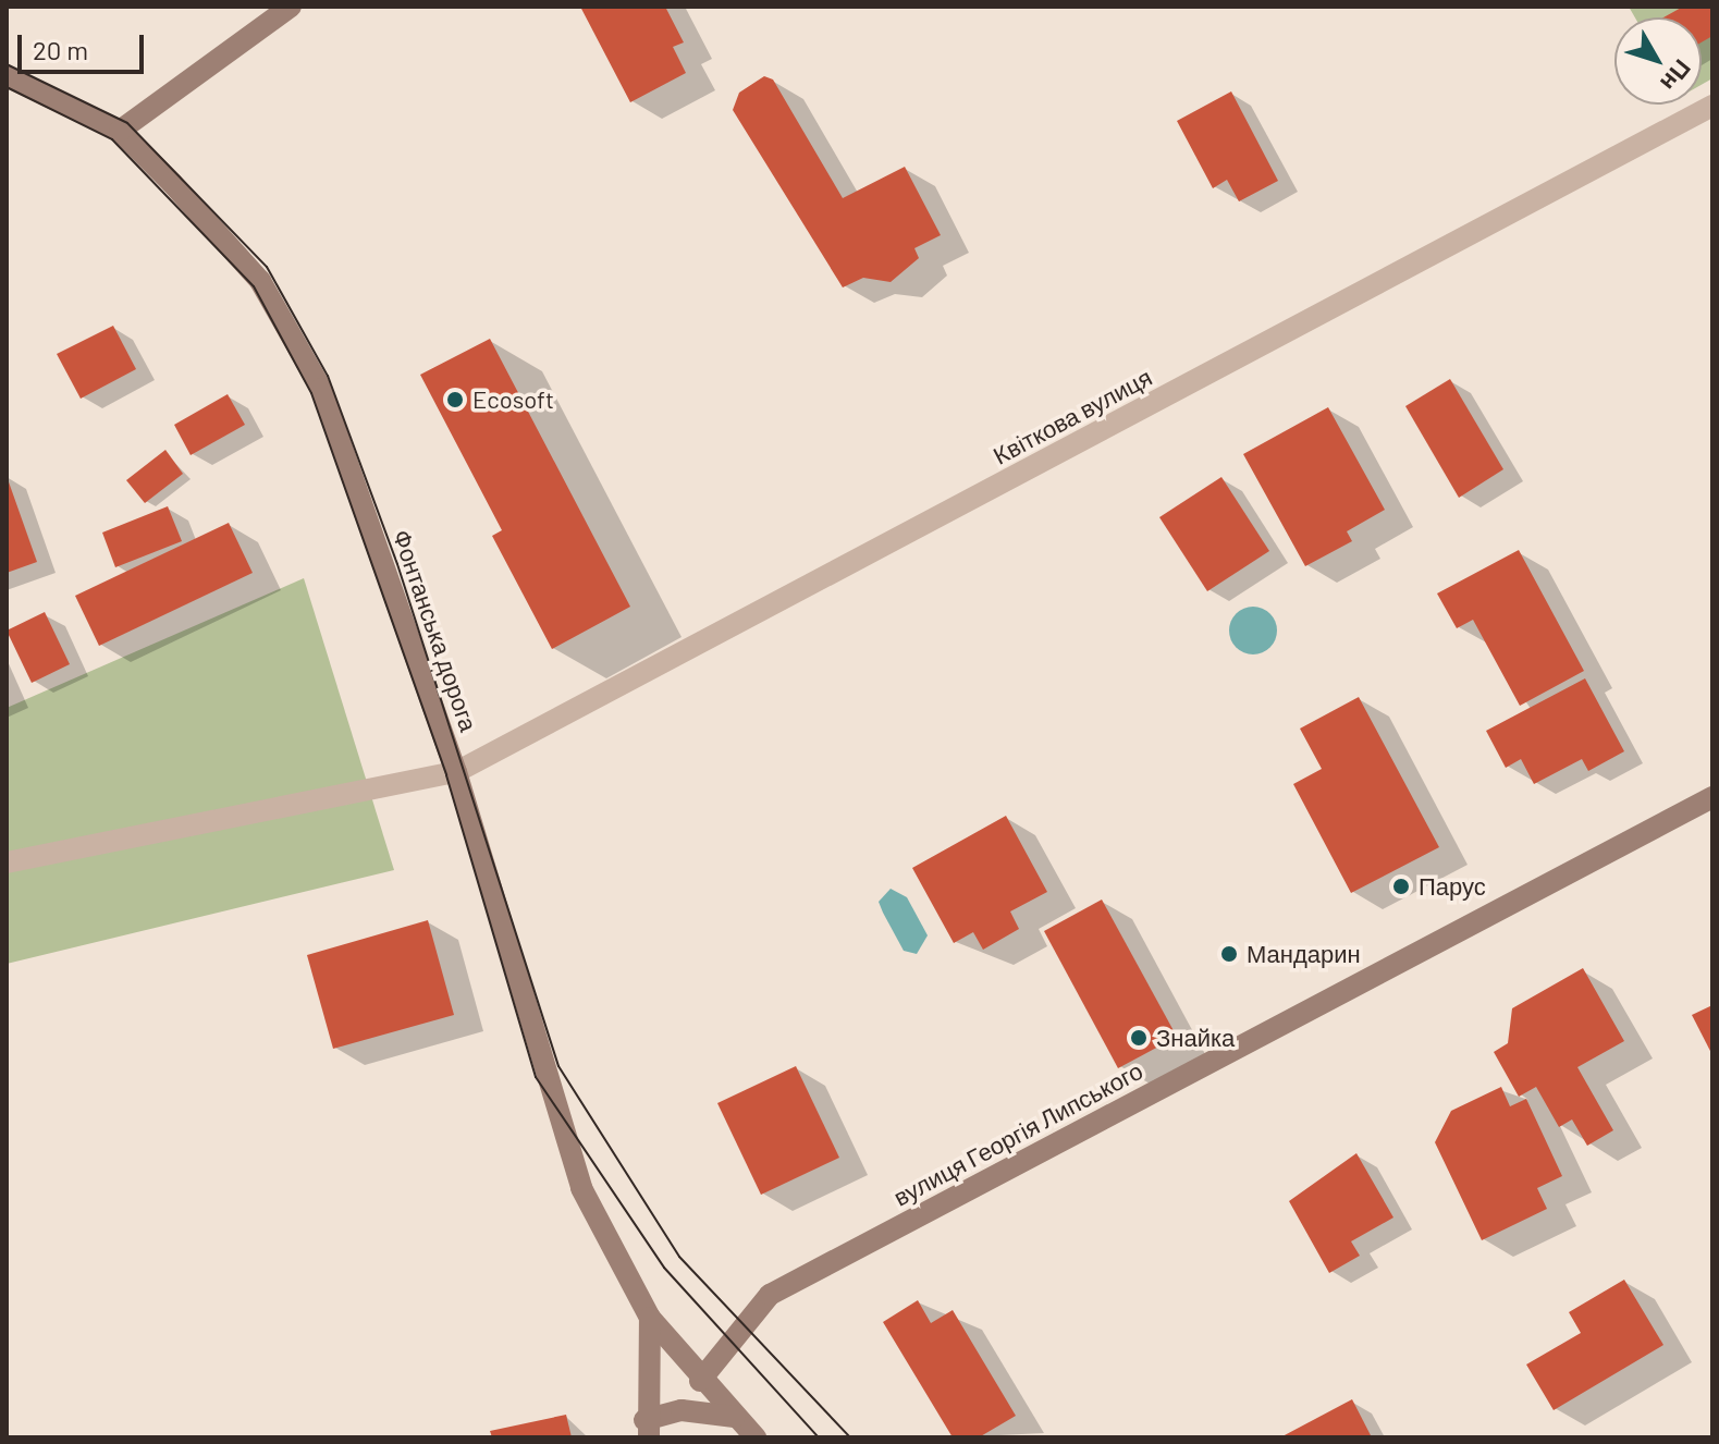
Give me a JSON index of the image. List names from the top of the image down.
{
  "streets": {
    "main road": ["Фонтанська дорога", "вулиця Георгія Липського"],
    "street": ["Квіткова вулиця"]
  },
  "crossings": [
    ["Квіткова вулиця", "Фонтанська дорога"],
    ["Фонтанська дорога", "вулиця Георгія Липського"]
  ],
  "places": [
    "Ecosoft",
    "Парус",
    "Мандарин",
    "Знайка"
  ],
  "scale_bar": "20 m",
  "north": "bottom right"
}
